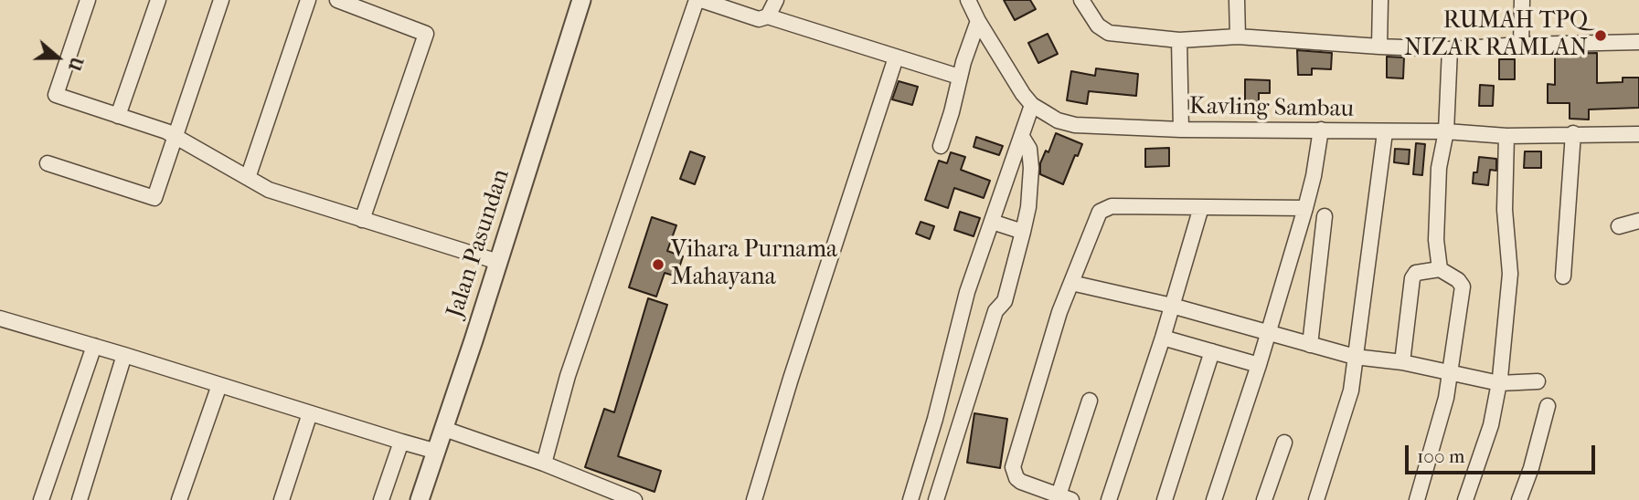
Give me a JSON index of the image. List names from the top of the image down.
{
  "streets": {
    "street": ["Kavling Sambau", "Jalan Pasundan"]
  },
  "places": ["RUMAH TPQ NIZAR RAMLAN", "Vihara Purnama Mahayana"],
  "scale_bar": "100 m",
  "north": "right"
}
